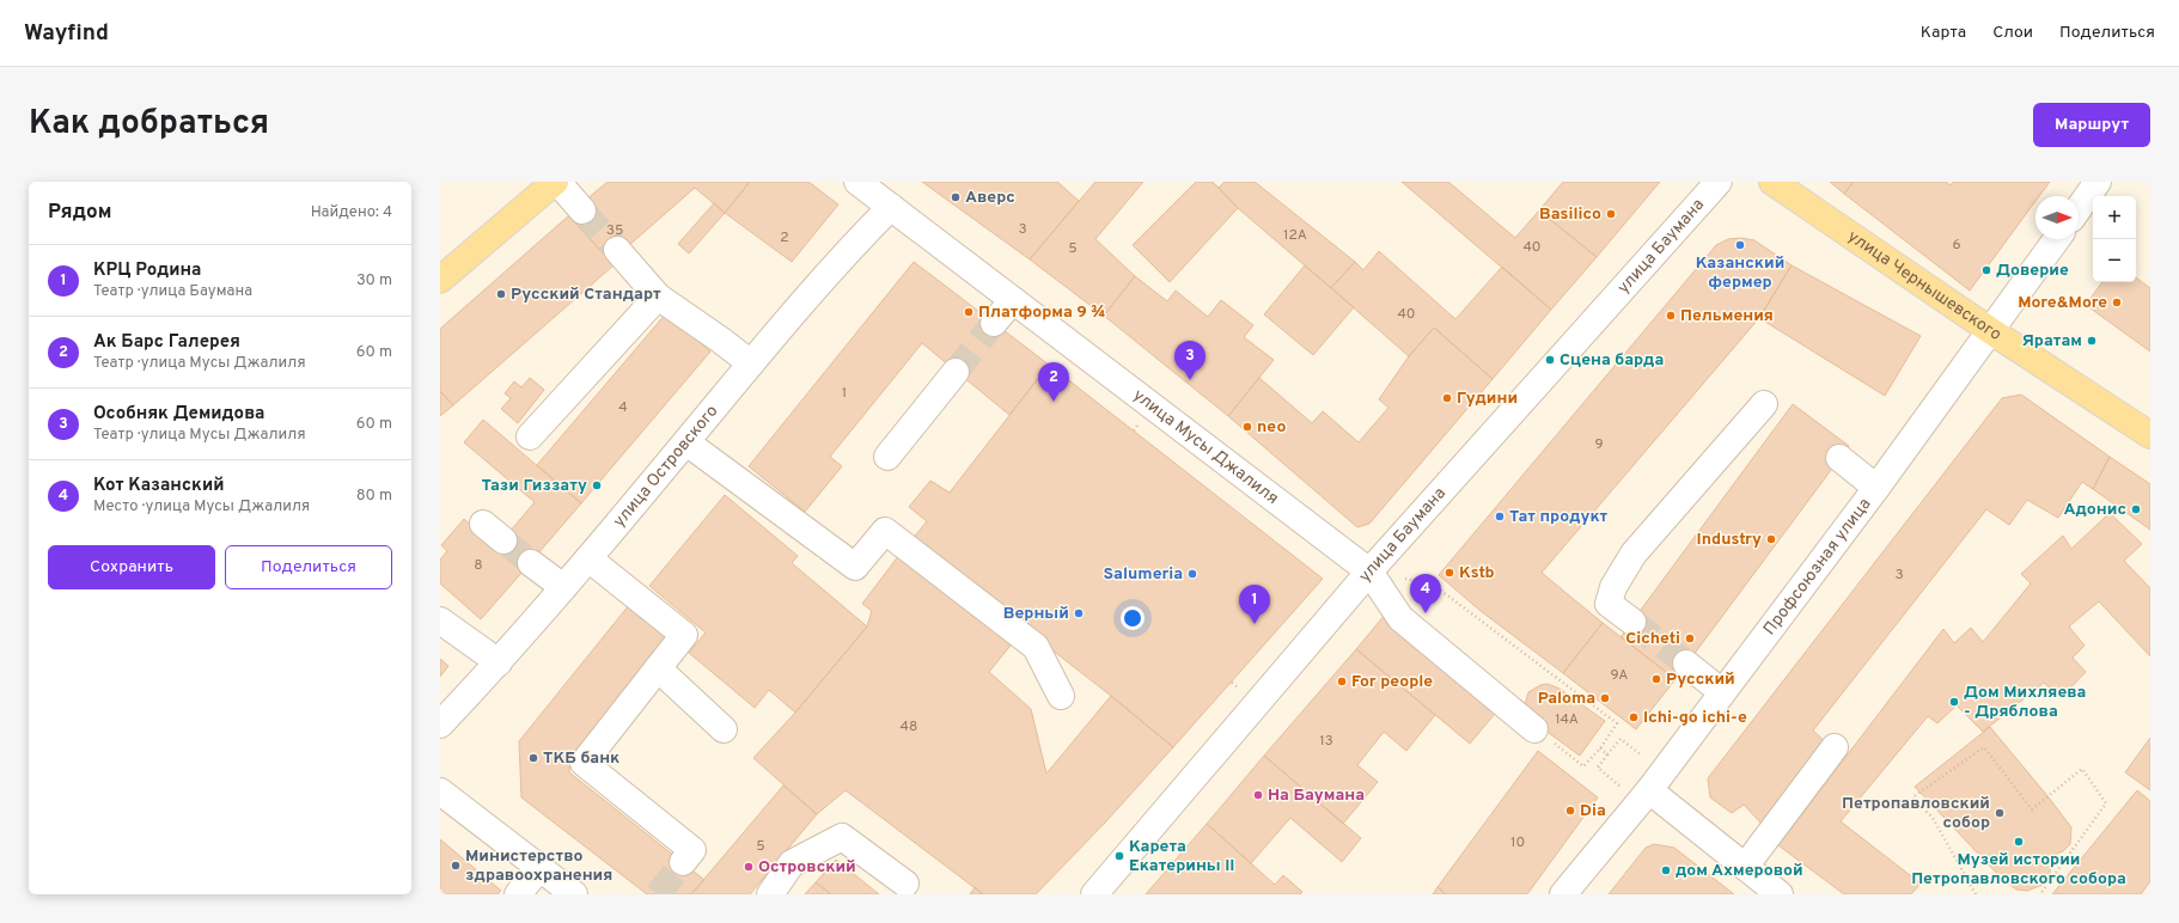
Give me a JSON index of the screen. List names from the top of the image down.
{
  "streets": {
    "main road": ["улица Чернышевского"],
    "street": [
      "улица Баумана",
      "улица Мусы Джалиля",
      "улица Островского",
      "Профсоюзная улица"
    ]
  },
  "crossings": [
    ["улица Баумана", "улица Мусы Джалиля"],
    ["улица Чернышевского", "Профсоюзная улица"],
    ["улица Мусы Джалиля", "улица Островского"]
  ],
  "places": [
    "Аверс",
    "Basilico",
    "Казанский фермер",
    "Доверие",
    "Русский Стандарт",
    "More&More",
    "Платформа 9 ¾",
    "Пельмения",
    "Яратам",
    "Сцена барда",
    "Гудини",
    "neo",
    "Тази Гиззату",
    "Адонис",
    "Тат продукт",
    "Industry",
    "Kstb",
    "Salumeria",
    "Верный",
    "Cicheti",
    "Русский",
    "For people",
    "Paloma",
    "Дом Михляева - Дряблова",
    "Ichi-go ichi-e",
    "ТКБ банк",
    "На Баумана",
    "Dia",
    "Петропавловский собор",
    "Музей истории Петропавловского собора",
    "Карета Екатерины II",
    "Министерство здравоохранения",
    "Островский",
    "дом Ахмеровой"
  ],
  "house_numbers": [
    "3",
    "35",
    "12А",
    "2",
    "6",
    "40",
    "5",
    "40",
    "1",
    "4",
    "9",
    "8",
    "3",
    "9А",
    "14А",
    "48",
    "13",
    "10",
    "5"
  ],
  "north": "right",
  "page": {
    "header": "Wayfind",
    "nav": ["Карта", "Слои", "Поделиться"],
    "title": "Как добраться",
    "buttons": [
      "Маршрут",
      ["Сохранить", "Поделиться"]
    ],
    "heading": ["Рядом", "Найдено: 4"],
    "map_buttons": ["+", "−"],
    "list": [
      {
        "mark": "1",
        "name": "КРЦ Родина",
        "note": "Театр · улица Баумана",
        "value": "30 m"
      },
      {
        "mark": "2",
        "name": "Ак Барс Галерея",
        "note": "Театр · улица Мусы Джалиля",
        "value": "60 m"
      },
      {
        "mark": "3",
        "name": "Особняк Демидова",
        "note": "Театр · улица Мусы Джалиля",
        "value": "60 m"
      },
      {
        "mark": "4",
        "name": "Кот Казанский",
        "note": "Место · улица Мусы Джалиля",
        "value": "80 m"
      }
    ],
    "pins": [
      "3",
      "2",
      "4",
      "1"
    ]
  }
}
